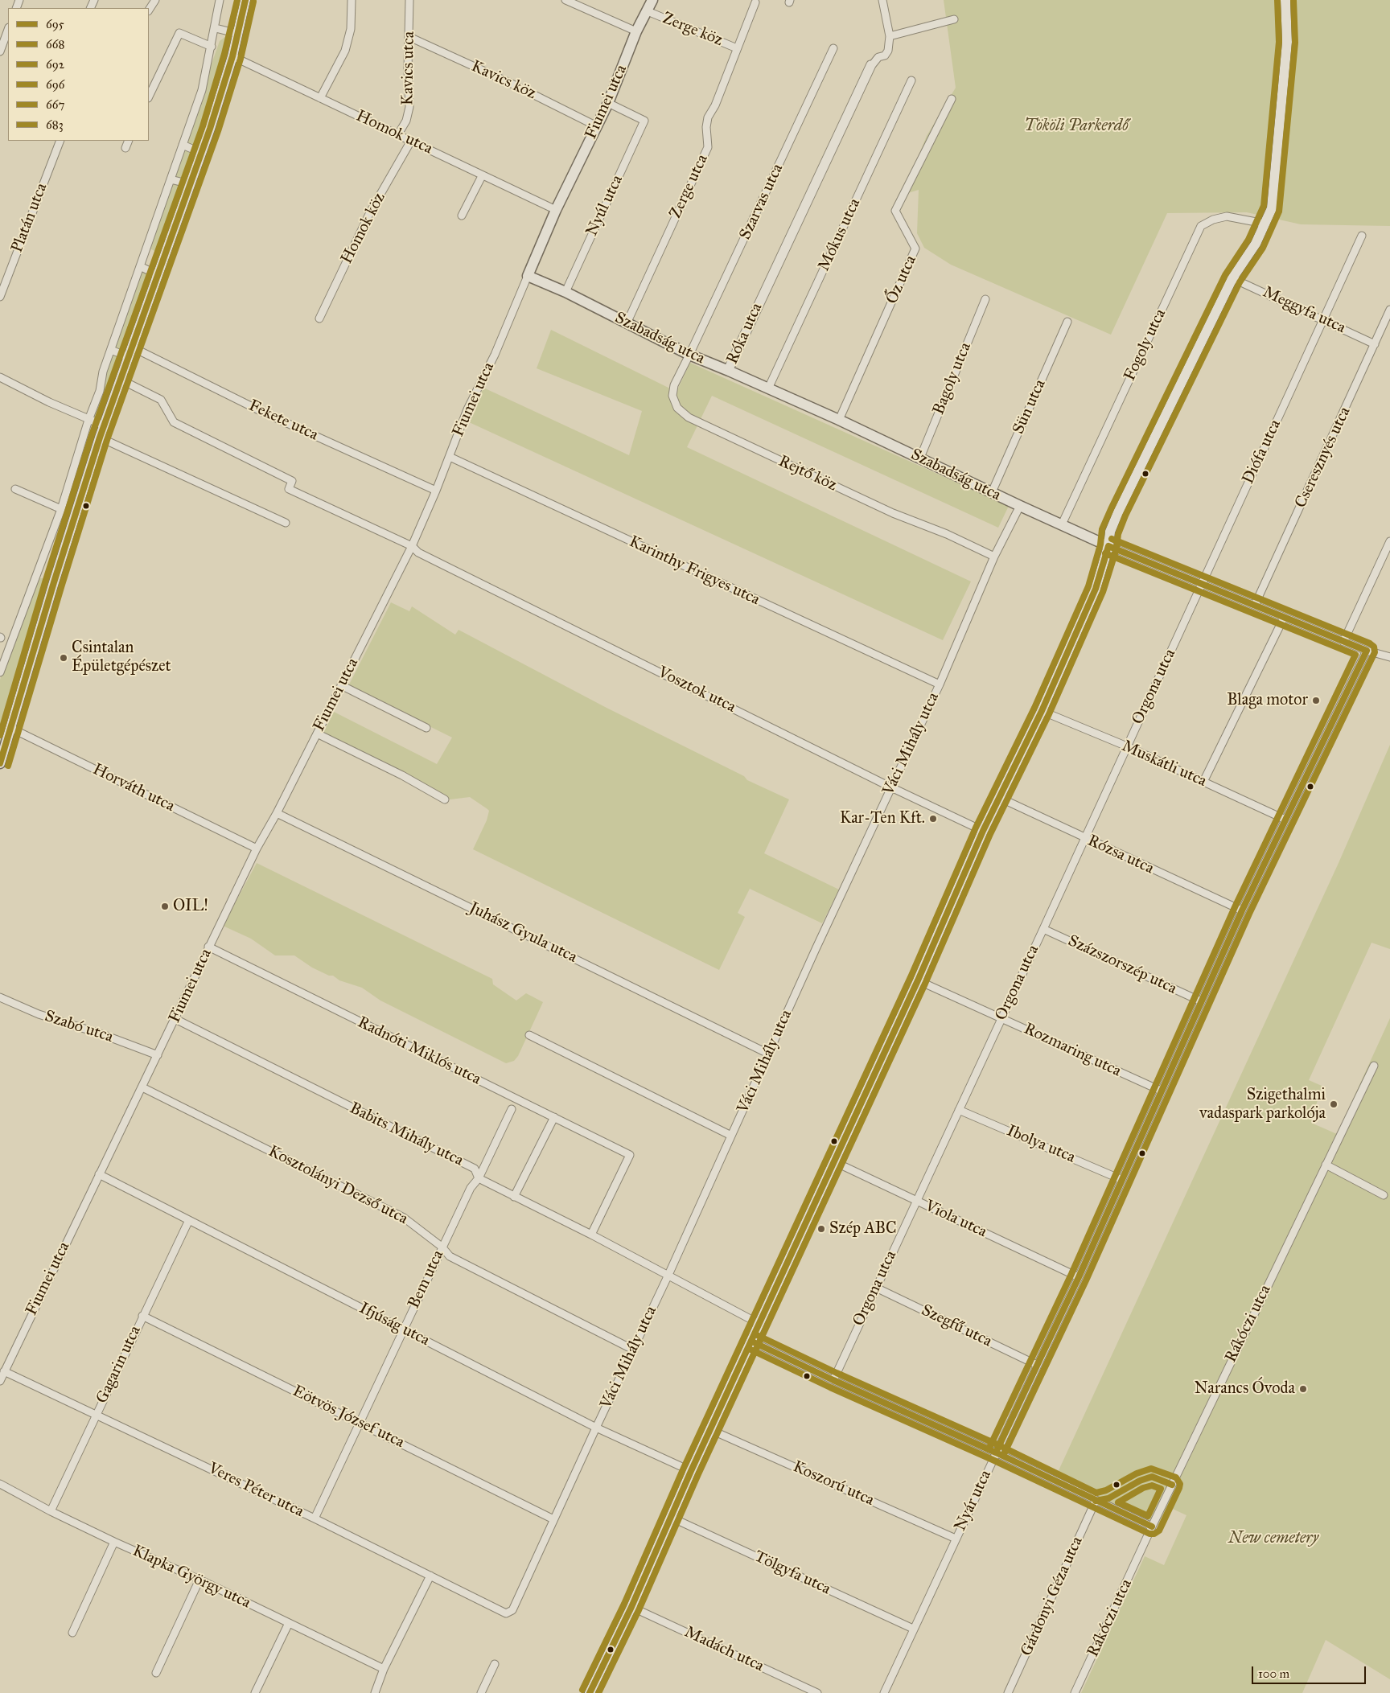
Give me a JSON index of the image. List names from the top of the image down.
{
  "streets": {
    "street": [
      "Zerge köz",
      "Kavics utca",
      "Kavics köz",
      "Fiumei utca",
      "Homok utca",
      "Zerge utca",
      "Szarvas utca",
      "Nyúl utca",
      "Platán utca",
      "Homok köz",
      "Mókus utca",
      "Őz utca",
      "Meggyfa utca",
      "Róka utca",
      "Szabadság utca",
      "Fogoly utca",
      "Bagoly utca",
      "Sün utca",
      "Fekete utca",
      "Diófa utca",
      "Cseresznyés utca",
      "Rejtő köz",
      "Karinthy Frigyes utca",
      "Orgona utca",
      "Vosztok utca",
      "Váci Mihály utca",
      "Muskátli utca",
      "Horváth utca",
      "Rózsa utca",
      "Juhász Gyula utca",
      "Százszorszép utca",
      "Szabó utca",
      "Rozmaring utca",
      "Radnóti Miklós utca",
      "Babits Mihály utca",
      "Ibolya utca",
      "Kosztolányi Dezső utca",
      "Viola utca",
      "Bem utca",
      "Rákóczi utca",
      "Ifjúság utca",
      "Szegfű utca",
      "Gagarin utca",
      "Eötvös József utca",
      "Koszorú utca",
      "Veres Péter utca",
      "Nyár utca",
      "Tölgyfa utca",
      "Klapka György utca",
      "Gárdonyi Géza utca",
      "Madách utca"
    ]
  },
  "crossings": [
    ["Zerge köz", "Fiumei utca"],
    ["Zerge köz", "Zerge utca"],
    ["Kavics utca", "Kavics köz"],
    ["Kavics utca", "Homok utca"],
    ["Kavics köz", "Fiumei utca"],
    ["Fiumei utca", "Homok utca"],
    ["Fiumei utca", "Nyúl utca"],
    ["Fiumei utca", "Szabadság utca"],
    ["Fiumei utca", "Fekete utca"],
    ["Fiumei utca", "Karinthy Frigyes utca"],
    ["Fiumei utca", "Vosztok utca"],
    ["Fiumei utca", "Horváth utca"],
    ["Fiumei utca", "Juhász Gyula utca"],
    ["Fiumei utca", "Szabó utca"],
    ["Fiumei utca", "Radnóti Miklós utca"],
    ["Fiumei utca", "Babits Mihály utca"],
    ["Fiumei utca", "Kosztolányi Dezső utca"],
    ["Fiumei utca", "Ifjúság utca"],
    ["Fiumei utca", "Veres Péter utca"],
    ["Homok utca", "Homok köz"],
    ["Zerge utca", "Szabadság utca"],
    ["Szarvas utca", "Szabadság utca"],
    ["Szarvas utca", "Rejtő köz"],
    ["Nyúl utca", "Szabadság utca"],
    ["Mókus utca", "Szabadság utca"],
    ["Őz utca", "Szabadság utca"],
    ["Meggyfa utca", "Diófa utca"],
    ["Meggyfa utca", "Cseresznyés utca"],
    ["Róka utca", "Szabadság utca"],
    ["Szabadság utca", "Fogoly utca"],
    ["Szabadság utca", "Bagoly utca"],
    ["Szabadság utca", "Sün utca"],
    ["Szabadság utca", "Diófa utca"],
    ["Szabadság utca", "Cseresznyés utca"],
    ["Szabadság utca", "Rejtő köz"],
    ["Szabadság utca", "Orgona utca"],
    ["Szabadság utca", "Váci Mihály utca"],
    ["Szabadság utca", "Nyár utca"],
    ["Diófa utca", "Orgona utca"],
    ["Rejtő köz", "Váci Mihály utca"],
    ["Karinthy Frigyes utca", "Váci Mihály utca"],
    ["Orgona utca", "Muskátli utca"],
    ["Orgona utca", "Rózsa utca"],
    ["Orgona utca", "Százszorszép utca"],
    ["Orgona utca", "Rozmaring utca"],
    ["Orgona utca", "Ibolya utca"],
    ["Orgona utca", "Viola utca"],
    ["Orgona utca", "Szegfű utca"],
    ["Vosztok utca", "Váci Mihály utca"],
    ["Váci Mihály utca", "Juhász Gyula utca"],
    ["Váci Mihály utca", "Babits Mihály utca"],
    ["Váci Mihály utca", "Kosztolányi Dezső utca"],
    ["Váci Mihály utca", "Ifjúság utca"],
    ["Váci Mihály utca", "Eötvös József utca"],
    ["Váci Mihály utca", "Veres Péter utca"],
    ["Muskátli utca", "Nyár utca"],
    ["Rózsa utca", "Nyár utca"],
    ["Százszorszép utca", "Nyár utca"],
    ["Rozmaring utca", "Nyár utca"],
    ["Radnóti Miklós utca", "Babits Mihály utca"],
    ["Babits Mihály utca", "Bem utca"],
    ["Ibolya utca", "Nyár utca"],
    ["Kosztolányi Dezső utca", "Bem utca"],
    ["Viola utca", "Nyár utca"],
    ["Bem utca", "Ifjúság utca"],
    ["Bem utca", "Eötvös József utca"],
    ["Bem utca", "Veres Péter utca"],
    ["Ifjúság utca", "Gagarin utca"],
    ["Szegfű utca", "Nyár utca"],
    ["Gagarin utca", "Eötvös József utca"],
    ["Gagarin utca", "Veres Péter utca"],
    ["Gagarin utca", "Klapka György utca"],
    ["Koszorú utca", "Nyár utca"],
    ["Nyár utca", "Tölgyfa utca"]
  ],
  "parks": ["Tököli Parkerdő", "New cemetery"],
  "places": [
    "Csintalan Épületgépészet",
    "Blaga motor",
    "Kar-Ten Kft.",
    "OIL!",
    "Szigethalmi vadaspark parkolója",
    "Szép ABC",
    "Narancs Óvoda"
  ],
  "lines": [
    "transit line 668",
    "transit line 692",
    "transit line 696",
    "transit line 683",
    "transit line 667",
    "transit line 695"
  ],
  "legend": [
    "695",
    "668",
    "692",
    "696",
    "667",
    "683"
  ],
  "scale_bar": "100 m"
}
